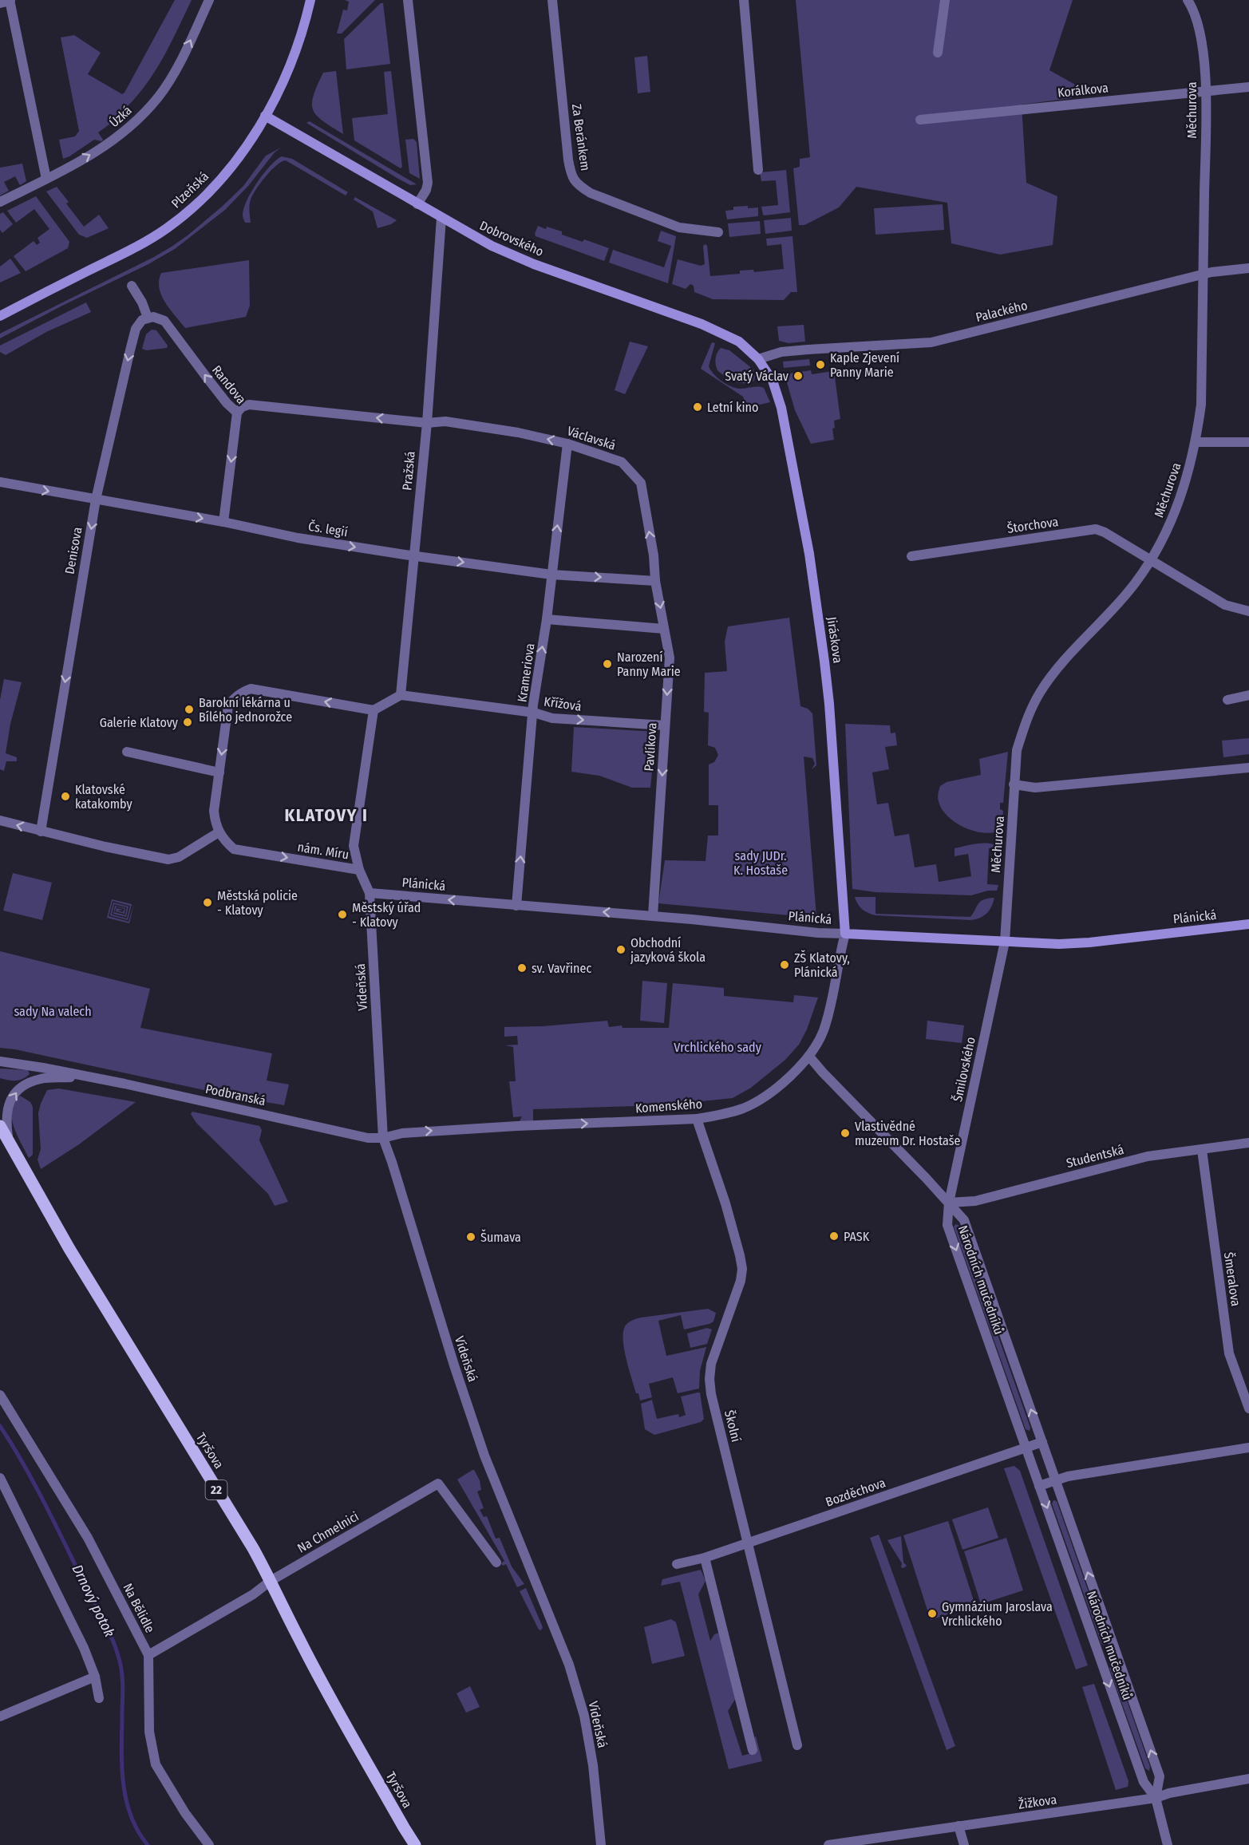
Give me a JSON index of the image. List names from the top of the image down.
{
  "streets": {
    "main road": [
      "Plzeňská",
      "Dobrovského",
      "Jiráskova",
      "Plánická",
      "Tyršova",
      "22"
    ],
    "street": [
      "Korálkova",
      "Měchurova",
      "Úzká",
      "Za Beránkem",
      "Palackého",
      "Randova",
      "Václavská",
      "Pražská",
      "Štorchova",
      "Čs. legií",
      "Denisova",
      "Krameriova",
      "Křížová",
      "Pavlíkova",
      "nám. Míru",
      "Vídeňská",
      "Šmilovského",
      "Podbranská",
      "Komenského",
      "Studentská",
      "Šmeralova",
      "Národních mučedníků",
      "Školní",
      "Bozděchova",
      "Na Chmelnici",
      "Na Bělidle",
      "Žižkova"
    ]
  },
  "crossings": [
    ["Korálkova", "Měchurova"],
    ["Měchurova", "Palackého"],
    ["Měchurova", "Štorchova"],
    ["Měchurova", "Plánická"],
    ["Měchurova", "Šmilovského"],
    ["Plzeňská", "Dobrovského"],
    ["Dobrovského", "Palackého"],
    ["Dobrovského", "Pražská"],
    ["Dobrovského", "Jiráskova"],
    ["Palackého", "Jiráskova"],
    ["Randova", "Václavská"],
    ["Randova", "Čs. legií"],
    ["Randova", "Denisova"],
    ["Václavská", "Pražská"],
    ["Václavská", "Čs. legií"],
    ["Václavská", "Krameriova"],
    ["Václavská", "Pavlíkova"],
    ["Pražská", "Čs. legií"],
    ["Pražská", "Křížová"],
    ["Čs. legií", "Denisova"],
    ["Čs. legií", "Krameriova"],
    ["Čs. legií", "Pavlíkova"],
    ["Jiráskova", "Plánická"],
    ["Jiráskova", "Komenského"],
    ["Krameriova", "Křížová"],
    ["Krameriova", "Plánická"],
    ["Křížová", "Pavlíkova"],
    ["Pavlíkova", "Plánická"],
    ["nám. Míru", "Vídeňská"],
    ["Plánická", "Vídeňská"],
    ["Plánická", "Šmilovského"],
    ["Plánická", "Komenského"],
    ["Vídeňská", "Podbranská"],
    ["Vídeňská", "Komenského"],
    ["Šmilovského", "Studentská"],
    ["Šmilovského", "Národních mučedníků"],
    ["Podbranská", "Komenského"],
    ["Podbranská", "Tyršova"],
    ["Komenského", "Školní"],
    ["Studentská", "Šmeralova"],
    ["Studentská", "Národních mučedníků"],
    ["Národních mučedníků", "Bozděchova"],
    ["Národních mučedníků", "Žižkova"],
    ["Školní", "Bozděchova"],
    ["Tyršova", "Na Chmelnici"],
    ["Na Chmelnici", "Na Bělidle"]
  ],
  "one_way": [
    "Úzká",
    "Václavská",
    "Čs. legií",
    "Denisova",
    "Krameriova",
    "Křížová",
    "Pavlíkova",
    "nám. Míru",
    "Komenského"
  ],
  "districts": ["KLATOVY I"],
  "water": ["Drnový potok"],
  "parks": ["sady JUDr. K. Hostaše", "sady Na valech", "Vrchlického sady"],
  "places": [
    "Kaple Zjevení Panny Marie",
    "Svatý Václav",
    "Letní kino",
    "Narození Panny Marie",
    "Barokní lékárna u Bílého jednorožce",
    "Galerie Klatovy",
    "Klatovské katakomby",
    "Městská policie - Klatovy",
    "Městský úřad - Klatovy",
    "Obchodní jazyková škola",
    "ZŠ Klatovy, Plánická",
    "sv. Vavřinec",
    "Vlastivědné muzeum Dr. Hostaše",
    "PASK",
    "Šumava",
    "Gymnázium Jaroslava Vrchlického"
  ]
}
